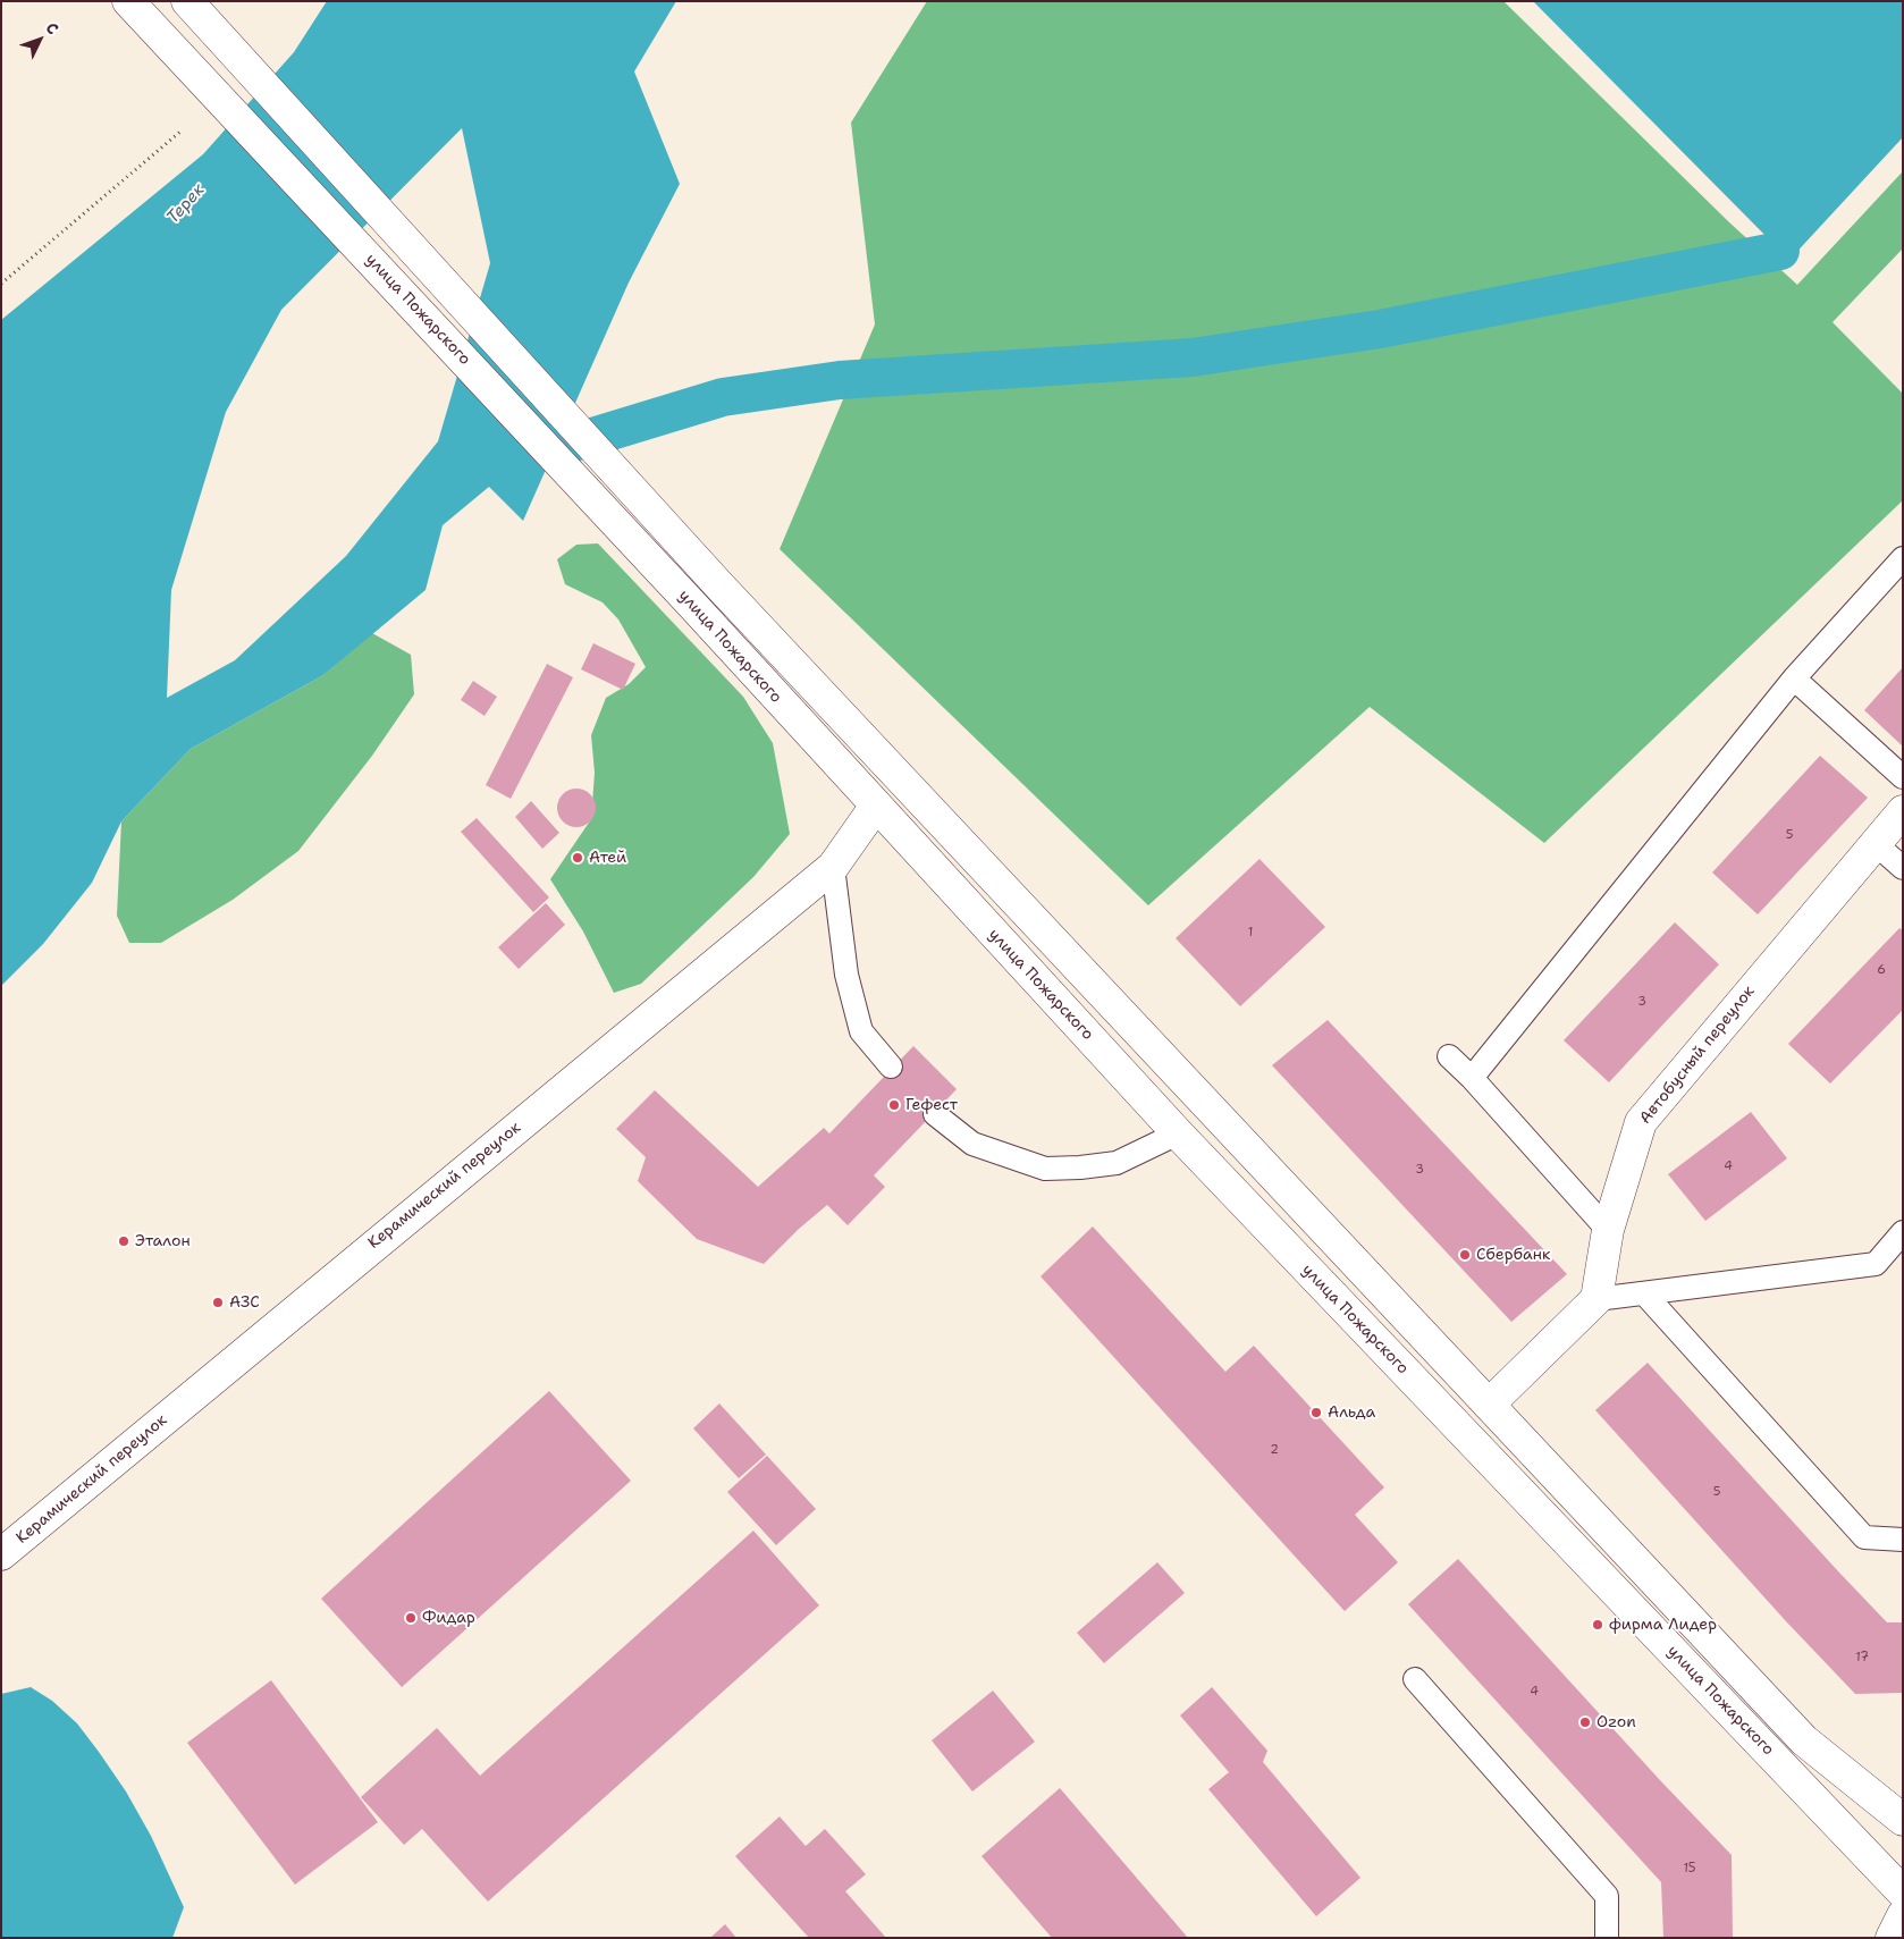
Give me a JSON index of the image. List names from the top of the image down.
{
  "streets": {
    "main road": ["улица Пожарского", "Автобусный переулок", "Керамический переулок"]
  },
  "crossings": [
    ["улица Пожарского", "Керамический переулок"]
  ],
  "water": ["Терек"],
  "places": [
    "Атей",
    "Гефест",
    "Эталон",
    "Сбербанк",
    "АЗС",
    "Альда",
    "Фидар",
    "фирма Лидер",
    "Ozon"
  ],
  "house_numbers": [
    "5",
    "1",
    "6",
    "3",
    "4",
    "3",
    "2",
    "5",
    "17",
    "4",
    "15"
  ],
  "north": "top right"
}
